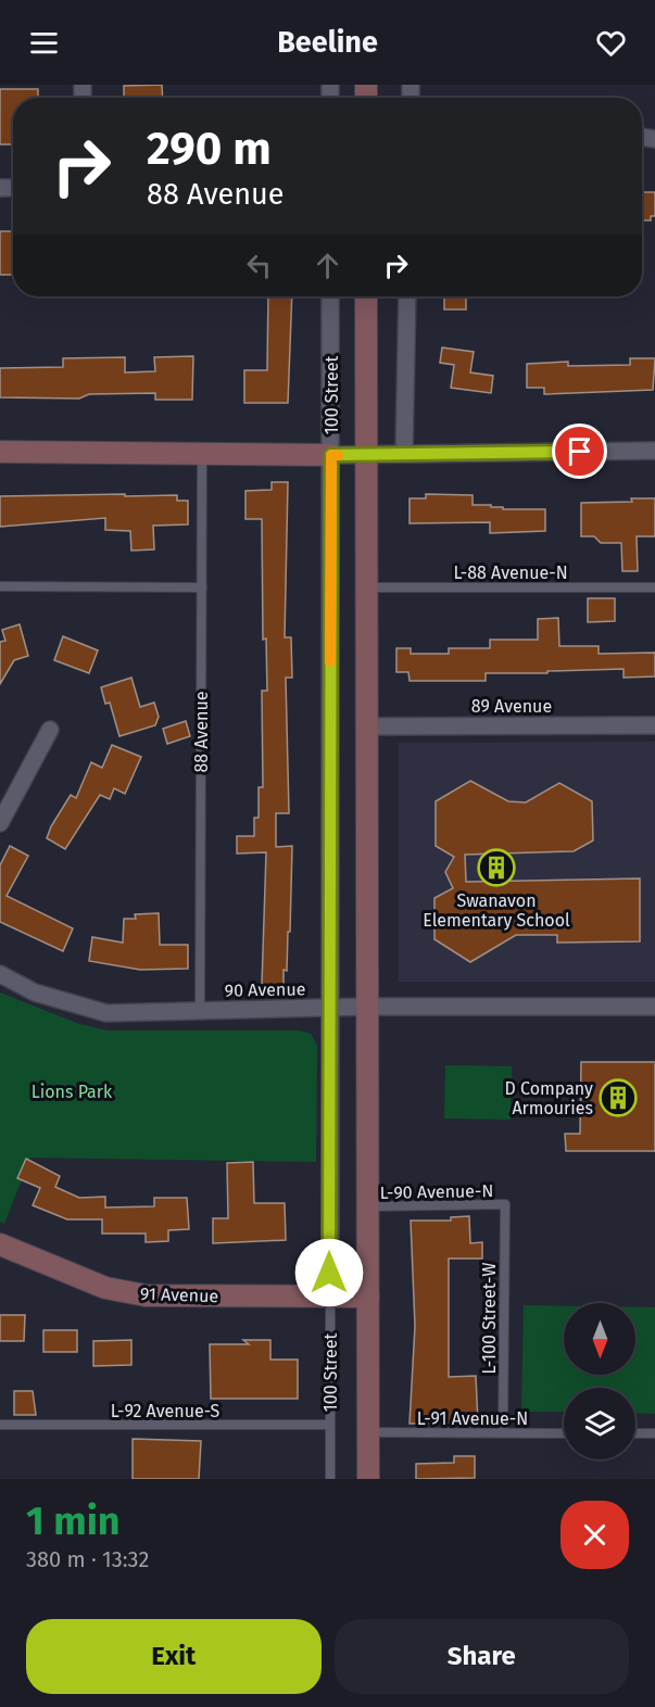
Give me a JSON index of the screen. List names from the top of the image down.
{
  "streets": {
    "main road": ["100 Street", "91 Avenue"],
    "street": ["89 Avenue", "90 Avenue"],
    "lane": [
      "L-88 Avenue-N",
      "88 Avenue",
      "L-90 Avenue-N",
      "L-100 Street-W",
      "L-92 Avenue-S",
      "L-91 Avenue-N"
    ]
  },
  "crossings": [
    ["100 Street", "L-88 Avenue-N"],
    ["100 Street", "89 Avenue"],
    ["100 Street", "90 Avenue"],
    ["100 Street", "L-90 Avenue-N"],
    ["100 Street", "91 Avenue"],
    ["100 Street", "L-92 Avenue-S"],
    ["100 Street", "L-91 Avenue-N"],
    ["88 Avenue", "90 Avenue"],
    ["L-90 Avenue-N", "L-100 Street-W"],
    ["L-100 Street-W", "L-91 Avenue-N"]
  ],
  "parks": ["Lions Park"],
  "places": {
    "building": ["Swanavon Elementary School", "D Company Armouries"]
  },
  "north": "bottom",
  "page": {
    "header": "Beeline",
    "turn": ["290 m", "88 Avenue"],
    "heading": ["1 min", "380 m · 13:32"],
    "buttons": ["Exit", "Share"]
  }
}
